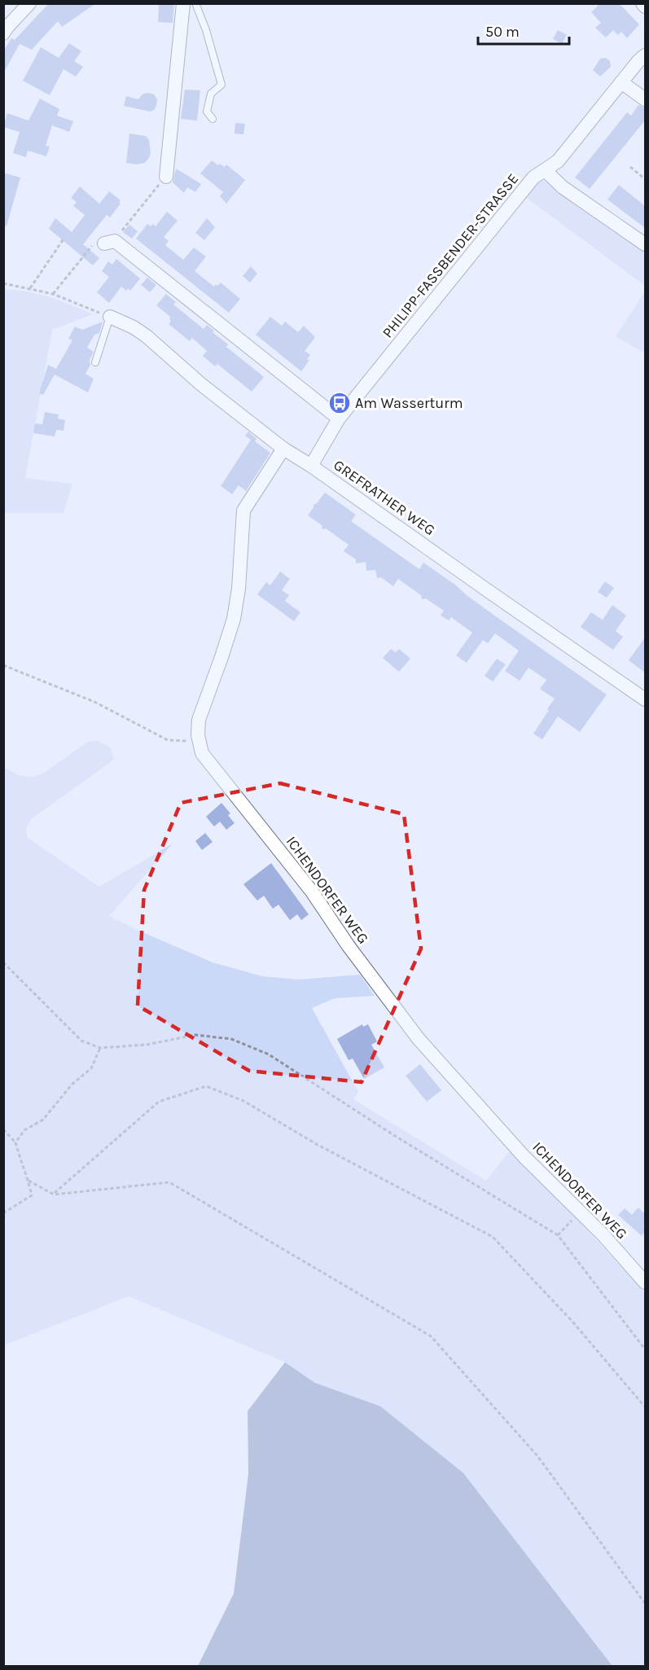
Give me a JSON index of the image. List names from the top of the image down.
{
  "streets": {
    "street": ["PHILIPP-FASSBENDER-STRASSE", "GREFRATHER WEG", "ICHENDORFER WEG"]
  },
  "crossings": [
    ["PHILIPP-FASSBENDER-STRASSE", "GREFRATHER WEG"],
    ["GREFRATHER WEG", "ICHENDORFER WEG"]
  ],
  "places": {
    "bus stop": ["Am Wasserturm"]
  },
  "scale_bar": "50 m"
}
